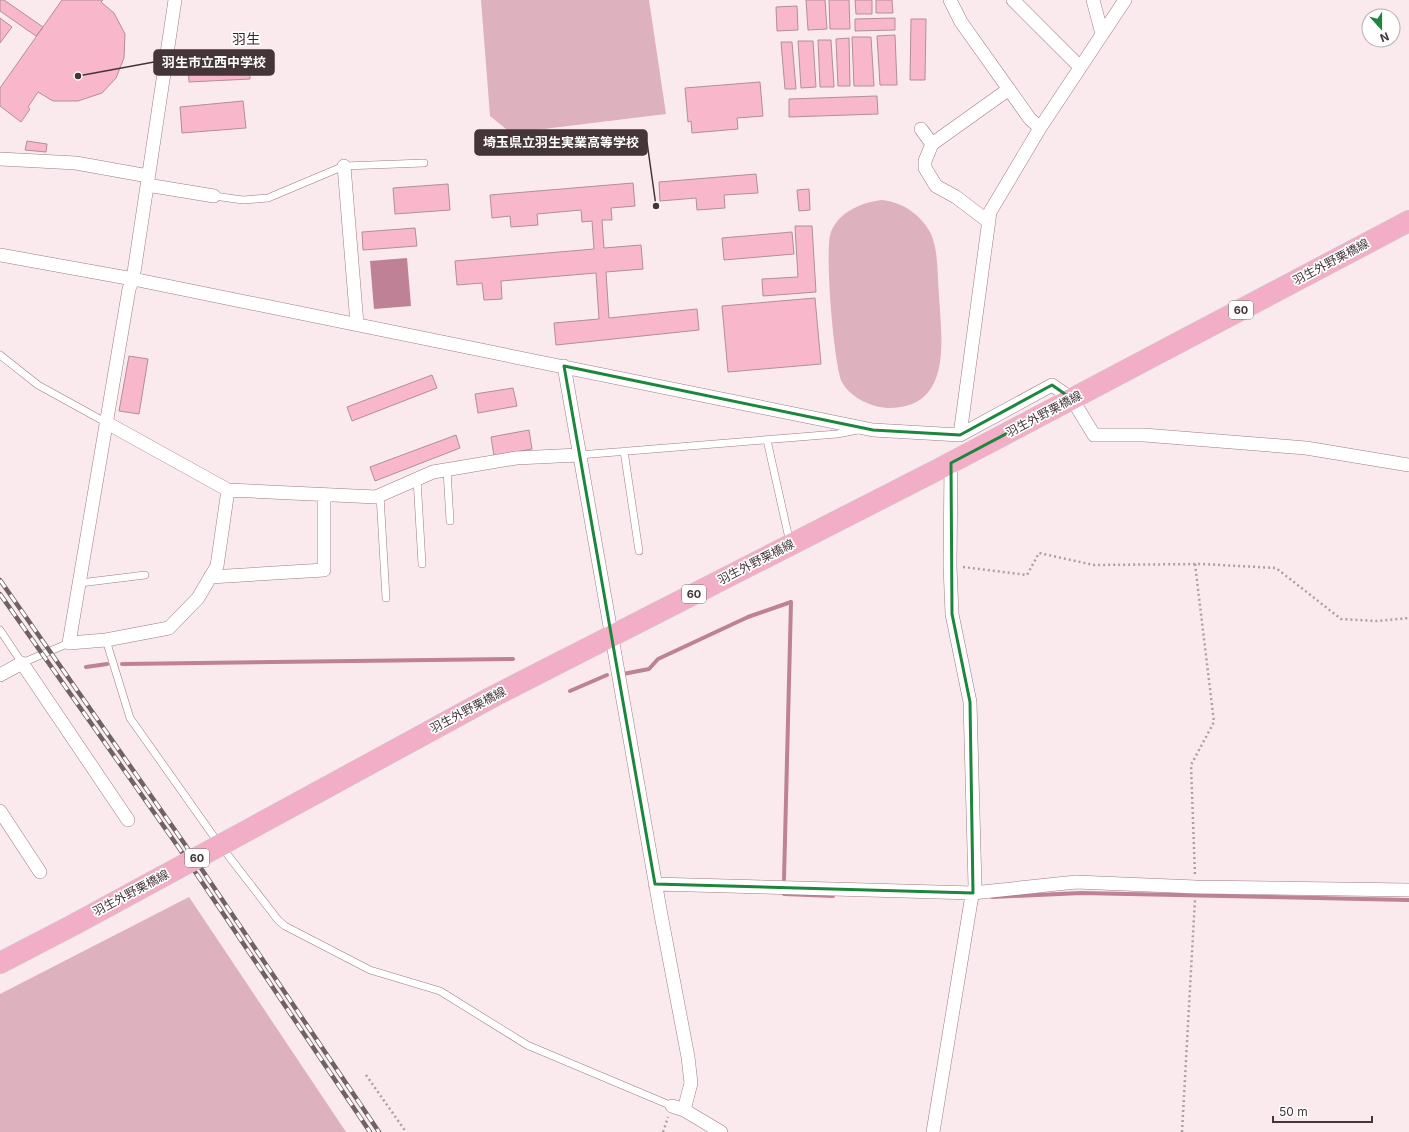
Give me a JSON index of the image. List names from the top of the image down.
{
  "streets": {
    "main road": ["羽生外野栗橋線", "60"]
  },
  "districts": ["羽生"],
  "places": ["羽生市立西中学校", "埼玉県立羽生実業高等学校"],
  "scale_bar": "50 m",
  "north": "bottom"
}
